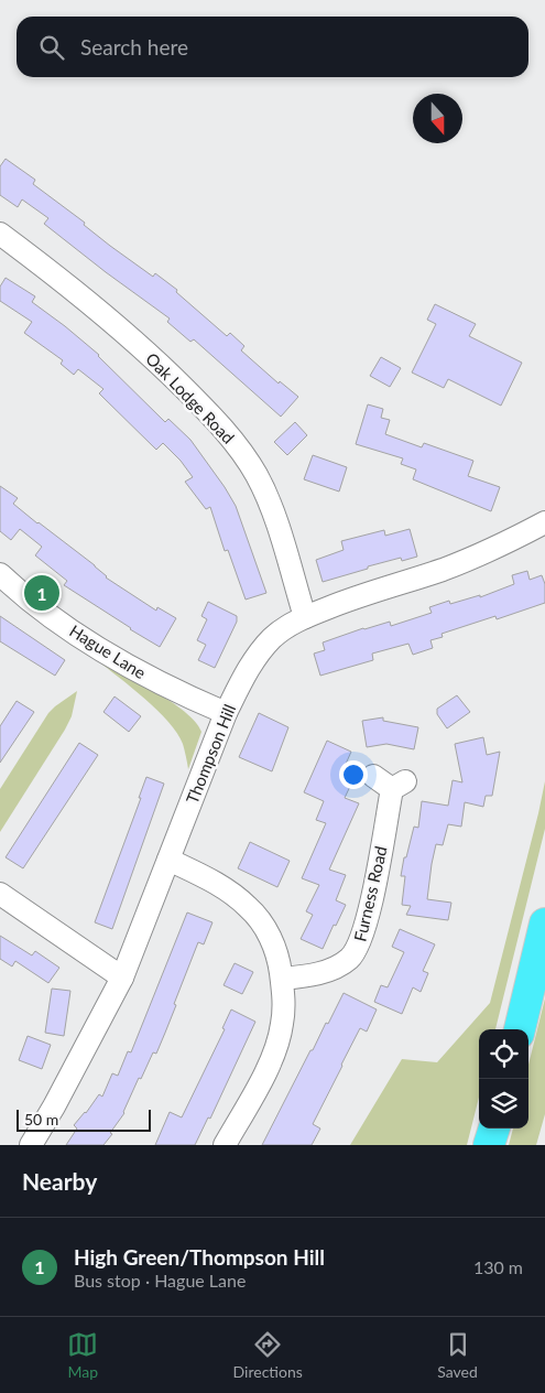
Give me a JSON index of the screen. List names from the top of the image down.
{
  "streets": {
    "street": [
      "Oak Lodge Road",
      "Hague Lane",
      "Thompson Hill",
      "Furness Road"
    ]
  },
  "crossings": [
    ["Oak Lodge Road", "Thompson Hill"],
    ["Hague Lane", "Thompson Hill"]
  ],
  "scale_bar": "50 m",
  "north": "bottom",
  "page": {
    "search": "Search here",
    "pins": "1",
    "scale": "50 m",
    "heading": "Nearby",
    "list": [
      {
        "mark": "1",
        "name": "High Green/Thompson Hill",
        "note": "Bus stop · Hague Lane",
        "value": "130 m"
      }
    ],
    "nav": ["Map", "Directions", "Saved"]
  }
}
